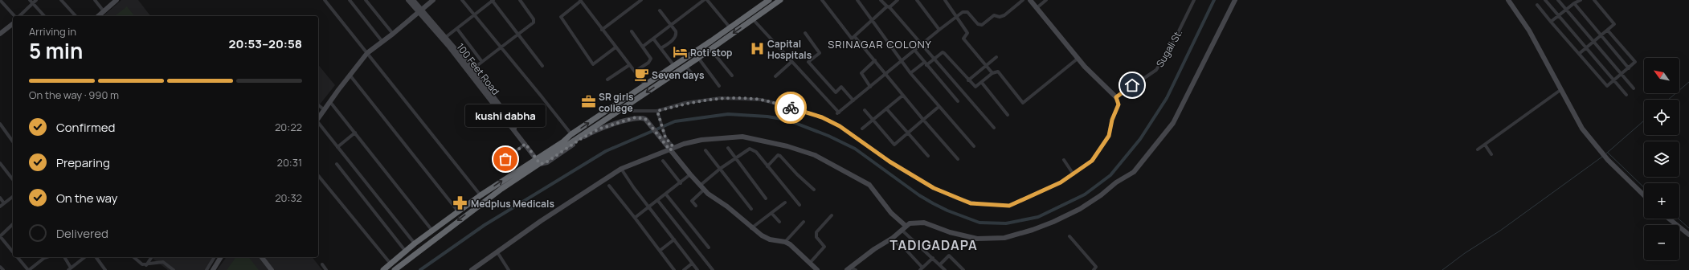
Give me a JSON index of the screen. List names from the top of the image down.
{
  "streets": {
    "street": ["Sugali St.", "100 Feet Road"]
  },
  "districts": ["SRINAGAR COLONY", "TADIGADAPA"],
  "places": {
    "hospital": ["Capital Hospitals"],
    "hotel": ["Roti stop"],
    "cafe": ["Seven days"],
    "office": ["SR girls college"],
    "other": ["kushi dabha"],
    "pharmacy": ["Medplus Medicals"]
  },
  "north": "top left",
  "page": {
    "heading": ["5 min", "Arriving in", "20:53–20:58"],
    "map_buttons": ["+", "−"],
    "bar": "On the way · 990 m",
    "bubble": "kushi dabha",
    "list": [
      ["Confirmed", "20:22"],
      ["Preparing", "20:31"],
      ["On the way", "20:32"],
      "Delivered"
    ]
  }
}
